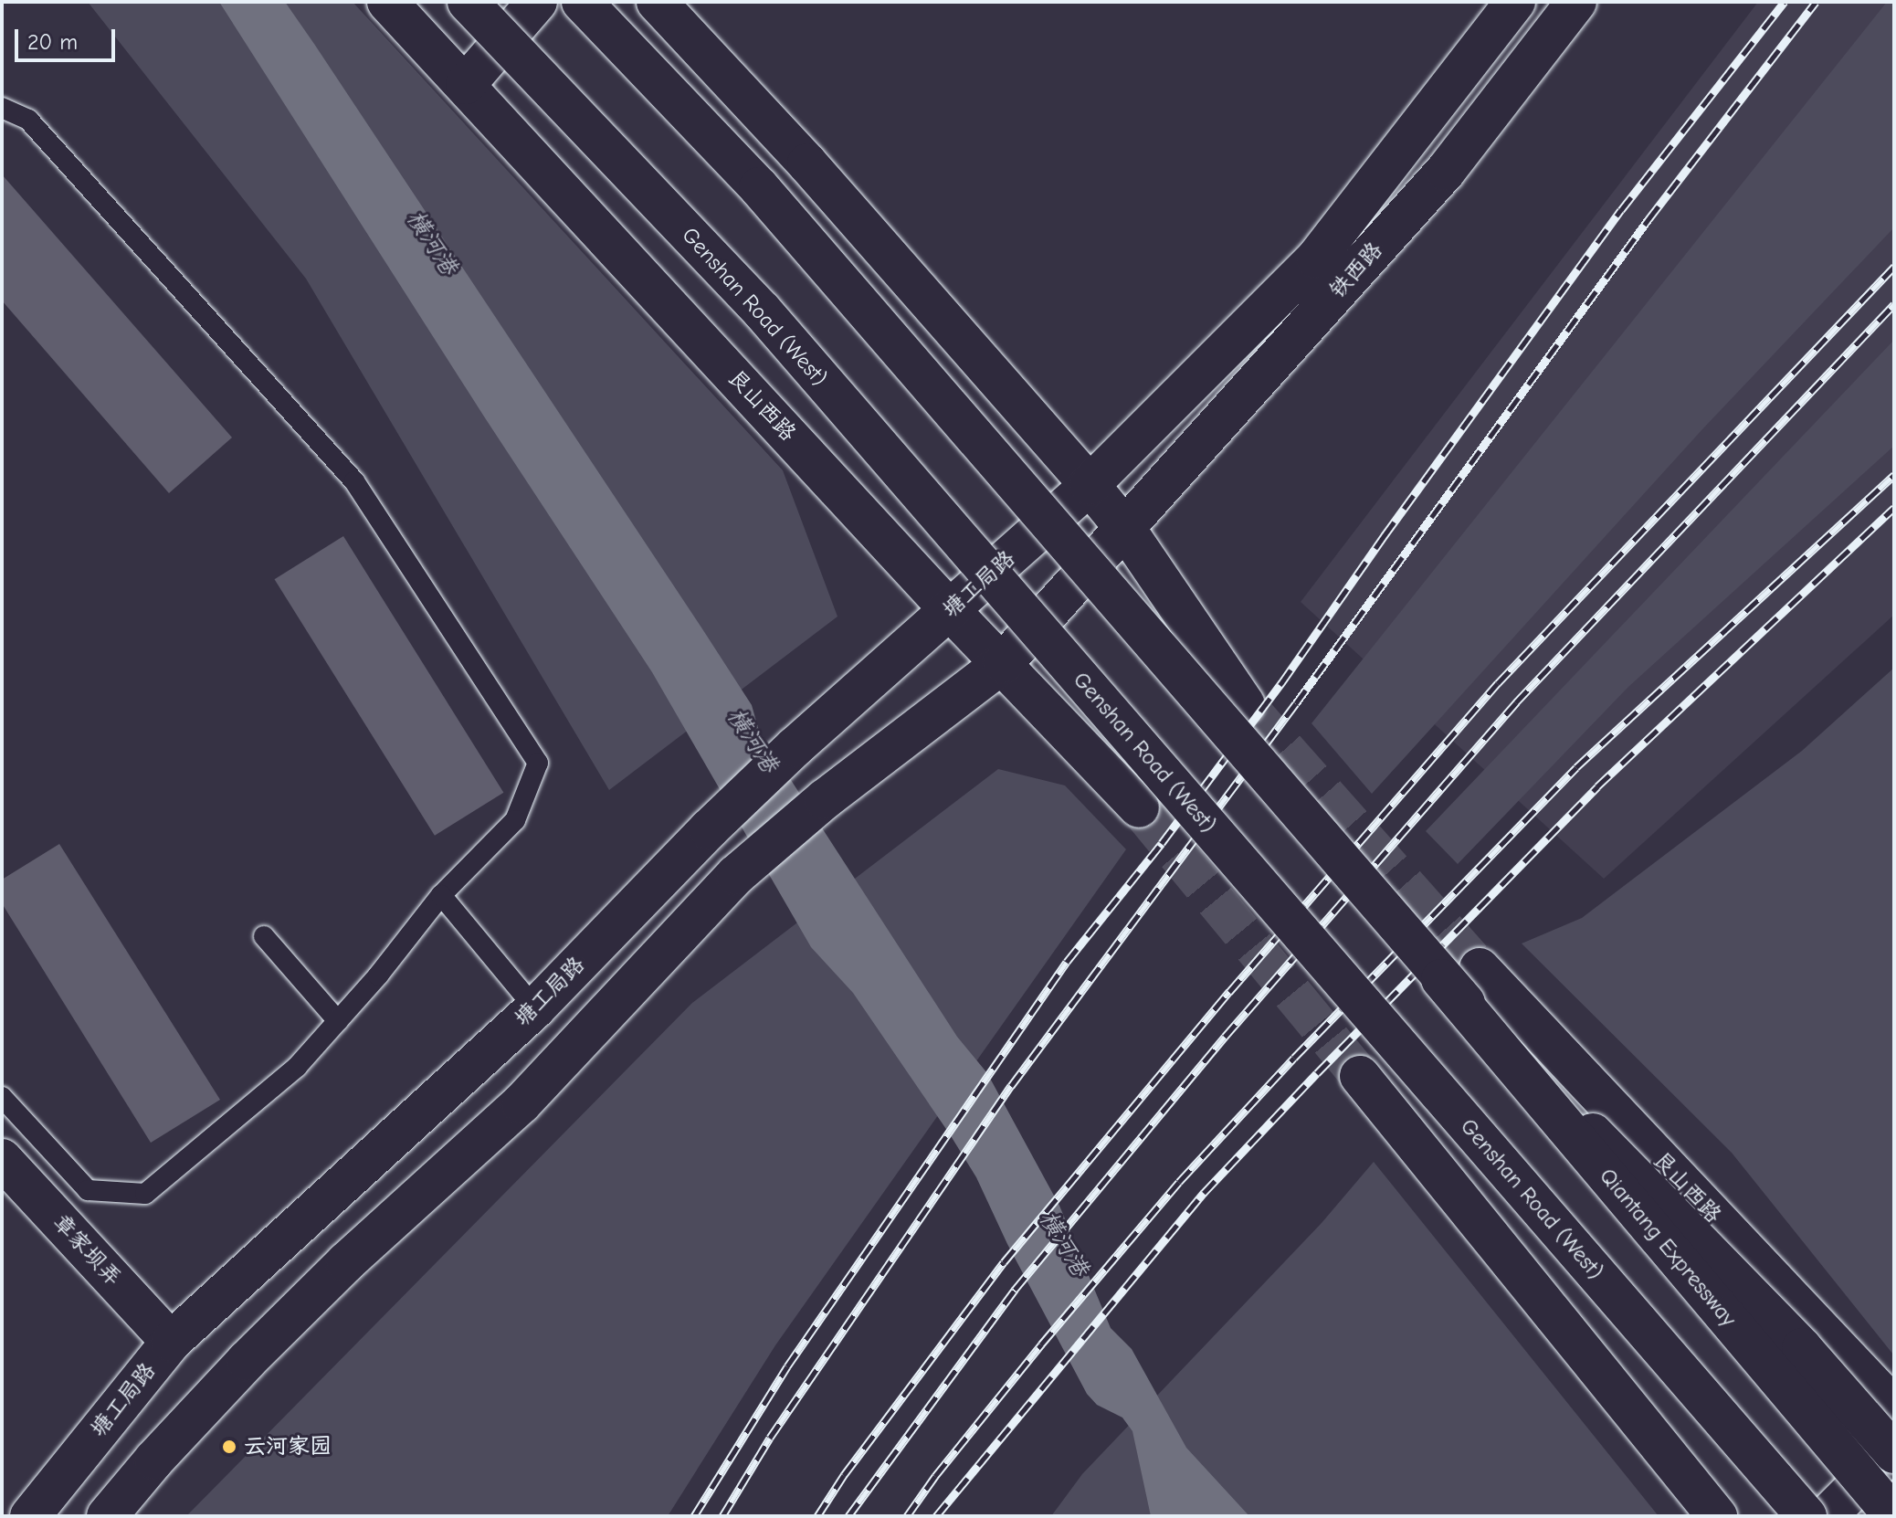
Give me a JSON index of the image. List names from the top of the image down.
{
  "streets": {
    "main road": [
      "铁西路",
      "Genshan Road (West)",
      "艮山西路",
      "塘工局路",
      "Qiantang Expressway",
      "章家坝弄"
    ]
  },
  "crossings": [
    ["铁西路", "塘工局路"],
    ["艮山西路", "塘工局路"],
    ["塘工局路", "章家坝弄"]
  ],
  "water": ["横河港"],
  "places": ["云河家园"],
  "scale_bar": "20 m"
}
